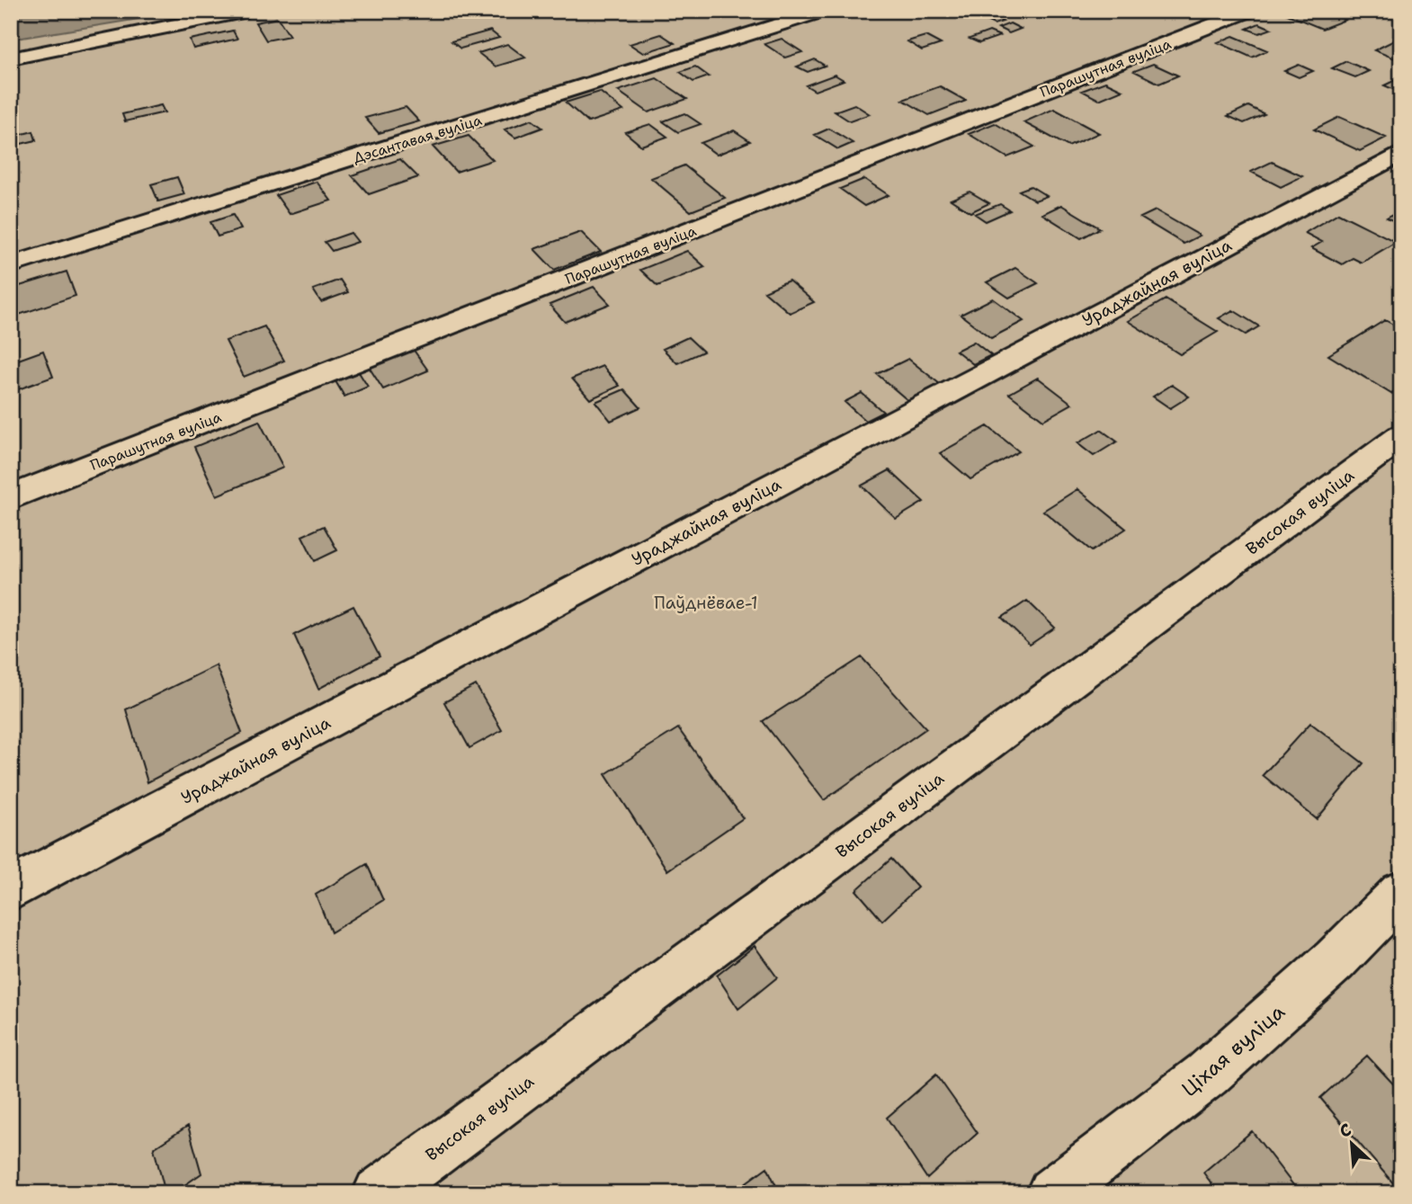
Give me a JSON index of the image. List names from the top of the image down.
{
  "streets": {
    "lane": [
      "Парашутная вуліца",
      "Дэсантавая вуліца",
      "Ураджайная вуліца",
      "Высокая вуліца",
      "Ціхая вуліца"
    ]
  },
  "parks": ["Паўднёвае-1"],
  "north": "top left"
}
